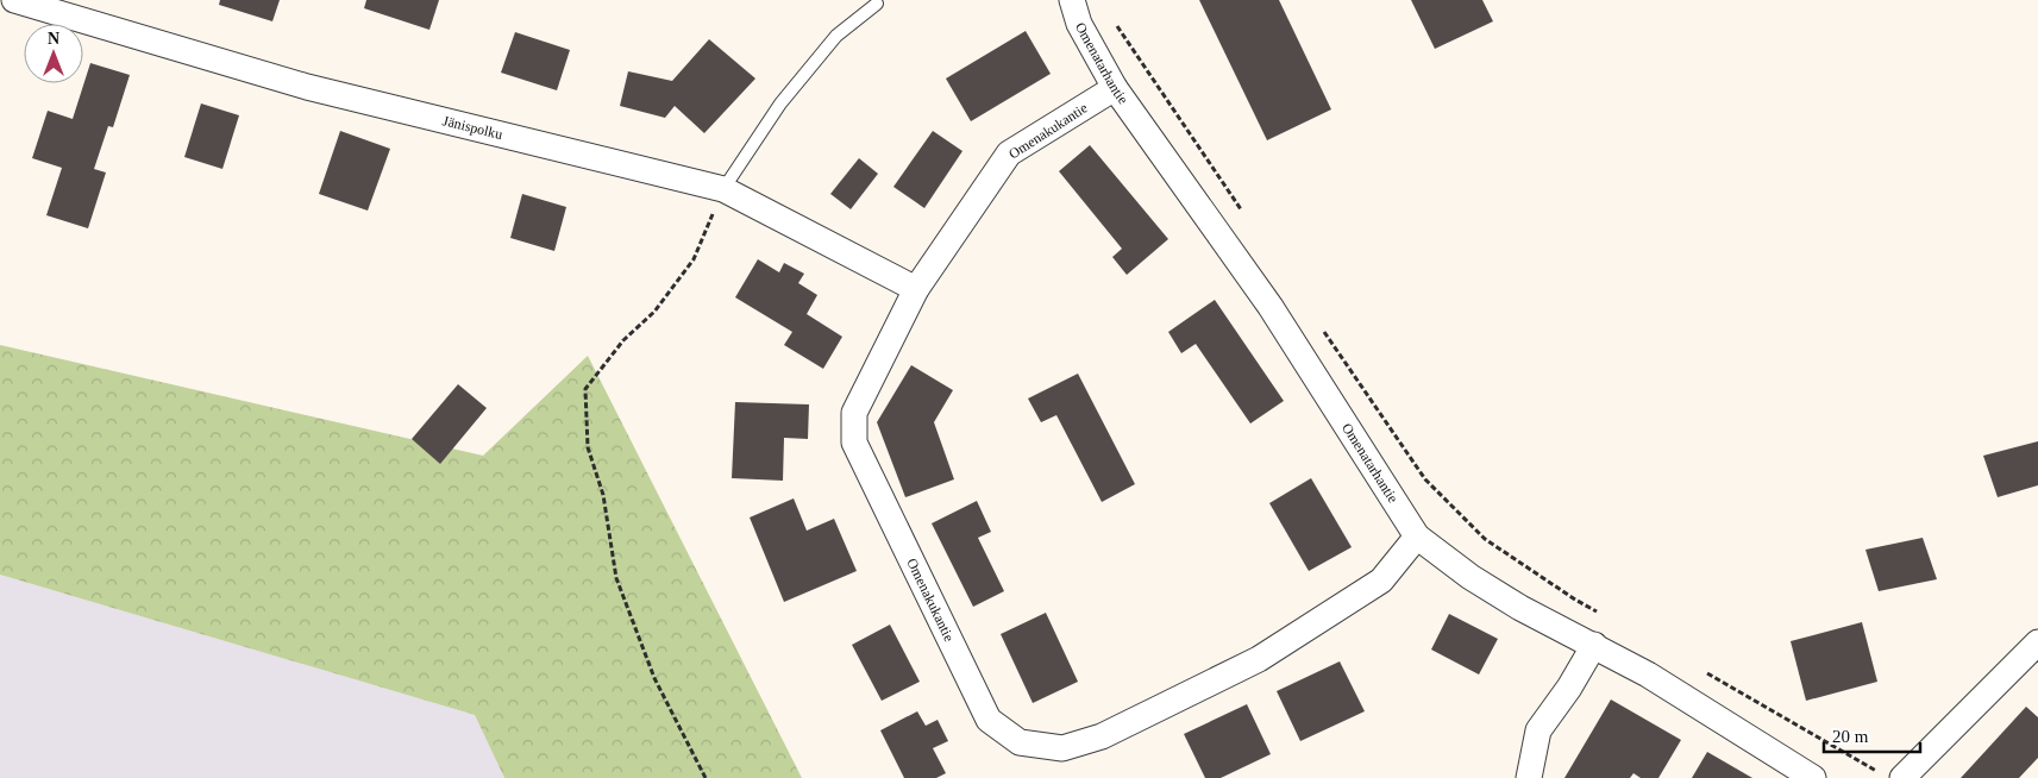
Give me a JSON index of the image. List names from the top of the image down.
{
  "streets": {
    "street": ["Omenatarhantie", "Jänispolku", "Omenakukantie"]
  },
  "crossings": [
    ["Omenatarhantie", "Omenakukantie"],
    ["Jänispolku", "Omenakukantie"]
  ],
  "scale_bar": "20 m",
  "north": "top"
}
